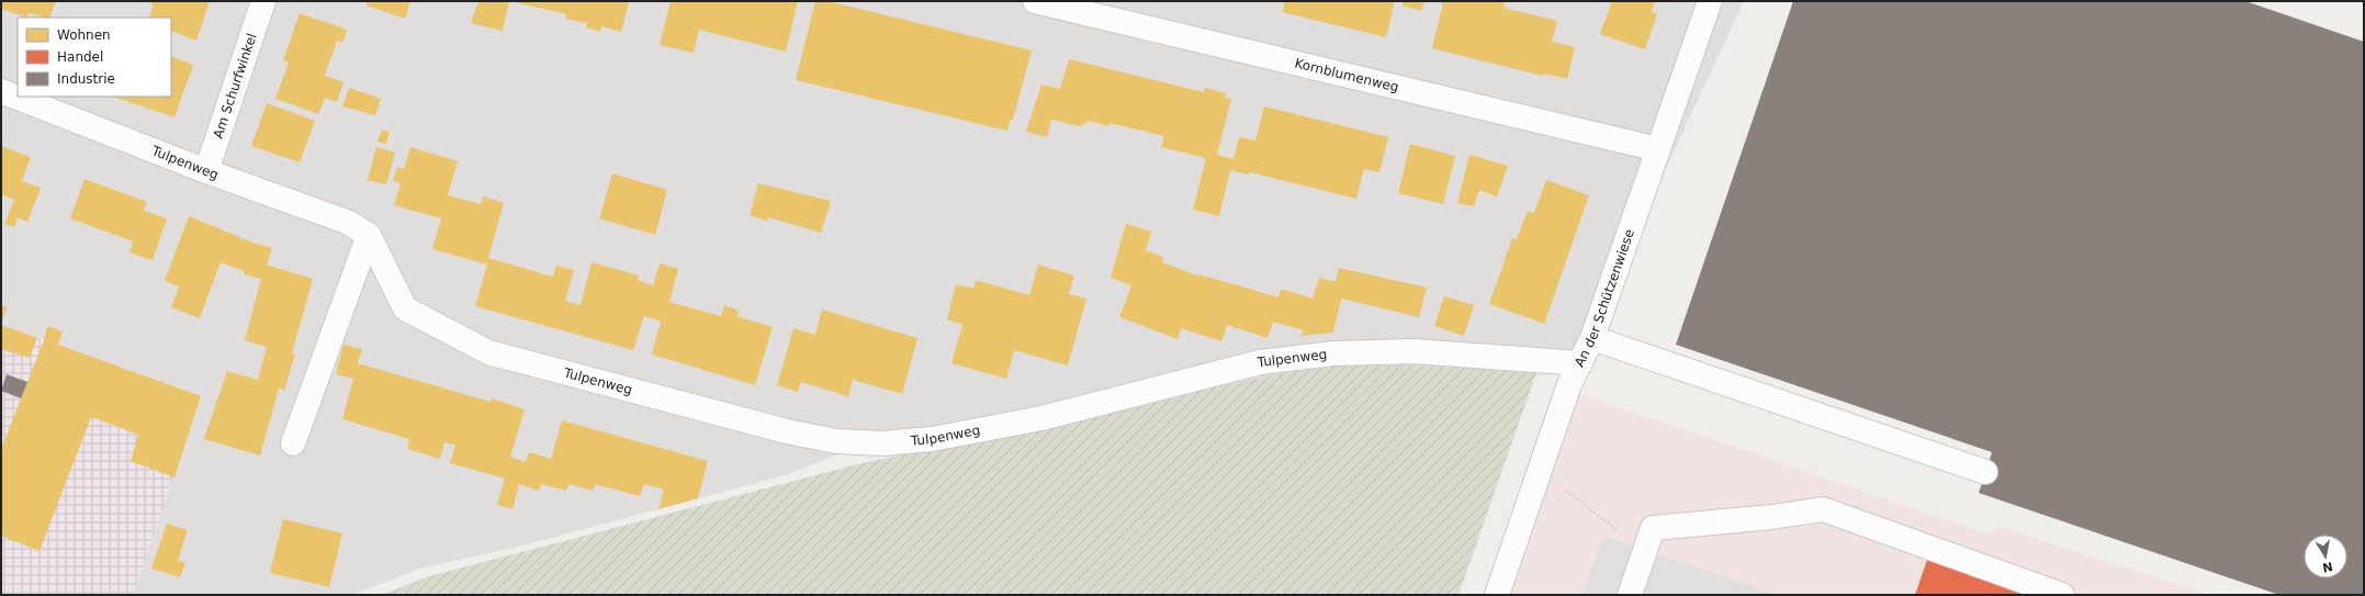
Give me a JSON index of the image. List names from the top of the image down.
{
  "streets": {
    "street": [
      "Kornblumenweg",
      "Am Schurfwinkel",
      "Tulpenweg",
      "An der Schützenwiese"
    ]
  },
  "crossings": [
    ["Kornblumenweg", "An der Schützenwiese"],
    ["Am Schurfwinkel", "Tulpenweg"],
    ["Tulpenweg", "An der Schützenwiese"]
  ],
  "legend": ["Wohnen", "Handel", "Industrie"],
  "north": "bottom"
}
